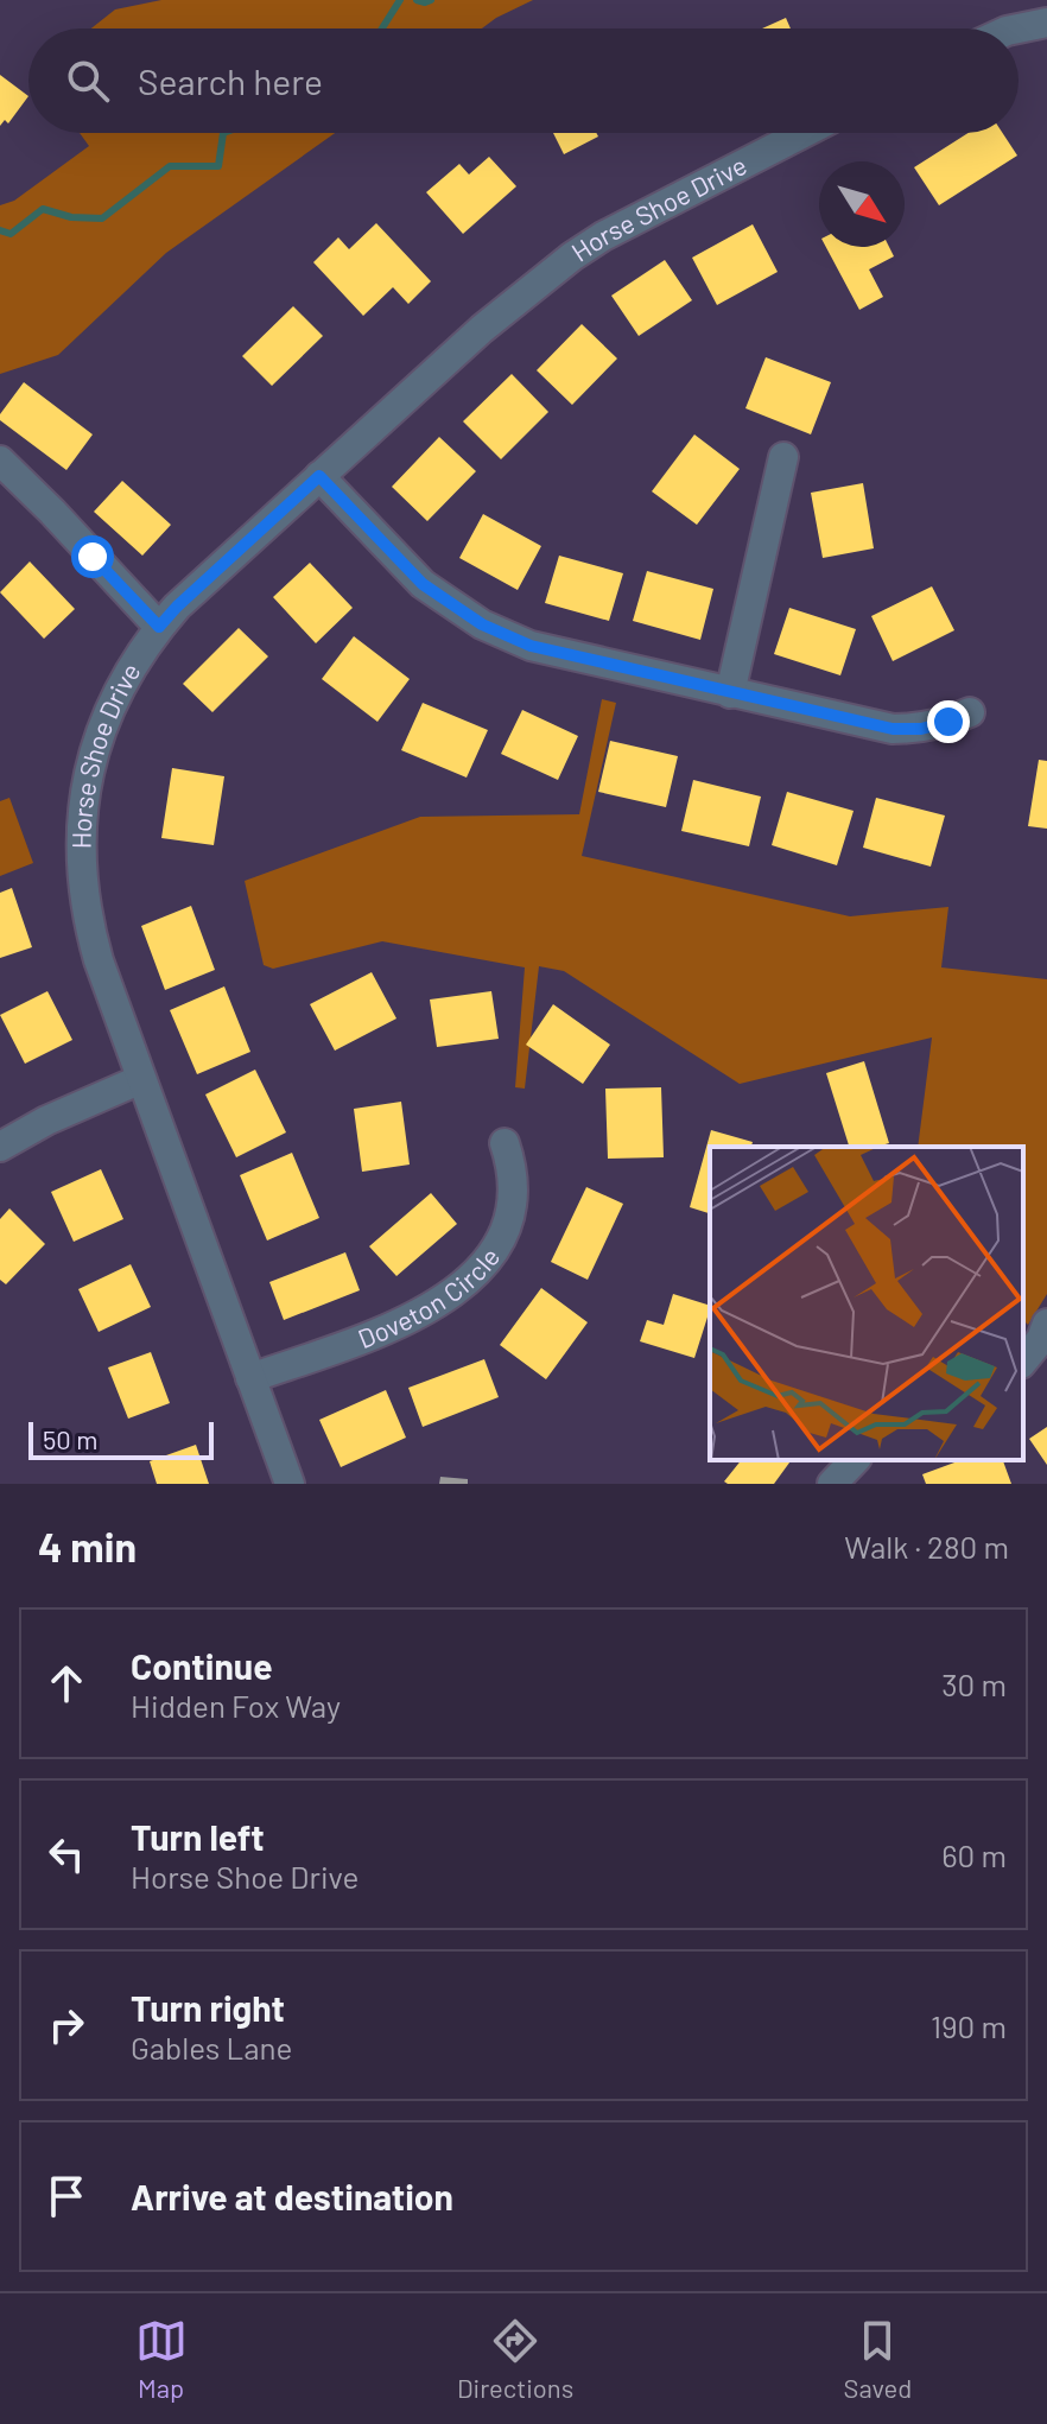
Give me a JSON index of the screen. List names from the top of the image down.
{
  "streets": {
    "street": ["Horse Shoe Drive", "Doveton Circle"]
  },
  "crossings": [
    ["Horse Shoe Drive", "Doveton Circle"]
  ],
  "scale_bar": "50 m",
  "north": "bottom right",
  "page": {
    "search": "Search here",
    "scale": "50 m",
    "heading": ["4 min", "Walk · 280 m"],
    "list": [
      ["Continue", "Hidden Fox Way", "30 m"],
      ["Turn left", "Horse Shoe Drive", "60 m"],
      ["Turn right", "Gables Lane", "190 m"],
      "Arrive at destination"
    ],
    "nav": ["Map", "Directions", "Saved"]
  }
}
